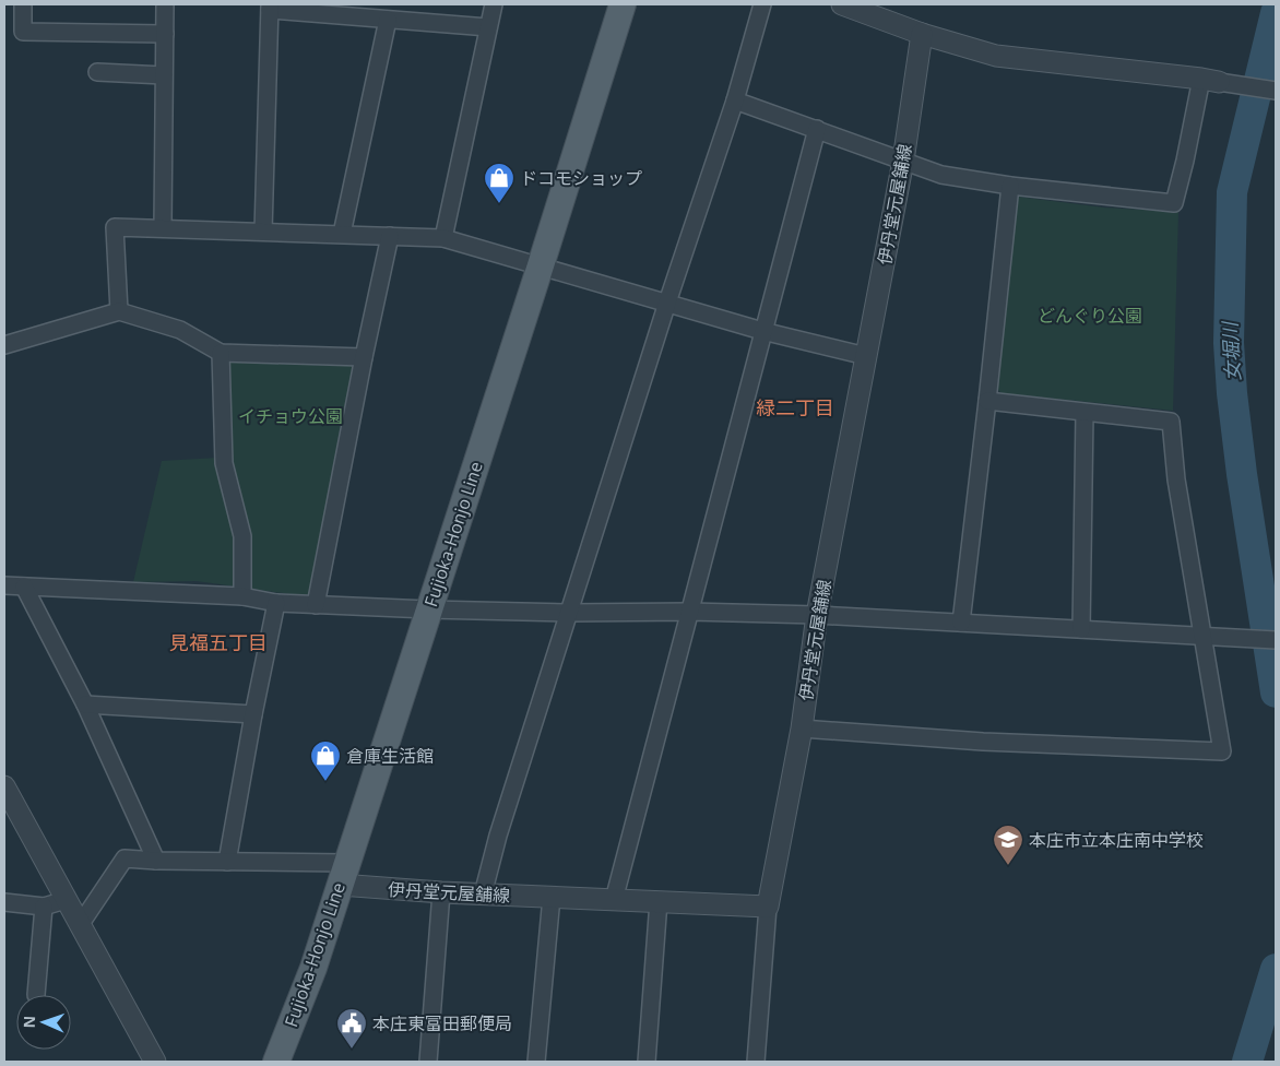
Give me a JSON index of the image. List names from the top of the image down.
{
  "streets": {
    "main road": ["Fujioka-Honjo Line"],
    "street": ["伊丹堂元屋舗線"]
  },
  "crossings": [
    ["伊丹堂元屋舗線", "Fujioka-Honjo Line"]
  ],
  "districts": ["緑二丁目", "見福五丁目"],
  "water": ["女堀川"],
  "parks": ["どんぐり公園", "イチョウ公園"],
  "places": {
    "shop": ["ドコモショップ", "倉庫生活館"],
    "school or university": ["本庄市立本庄南中学校"],
    "public building": ["本庄東富田郵便局"]
  },
  "north": "left"
}
